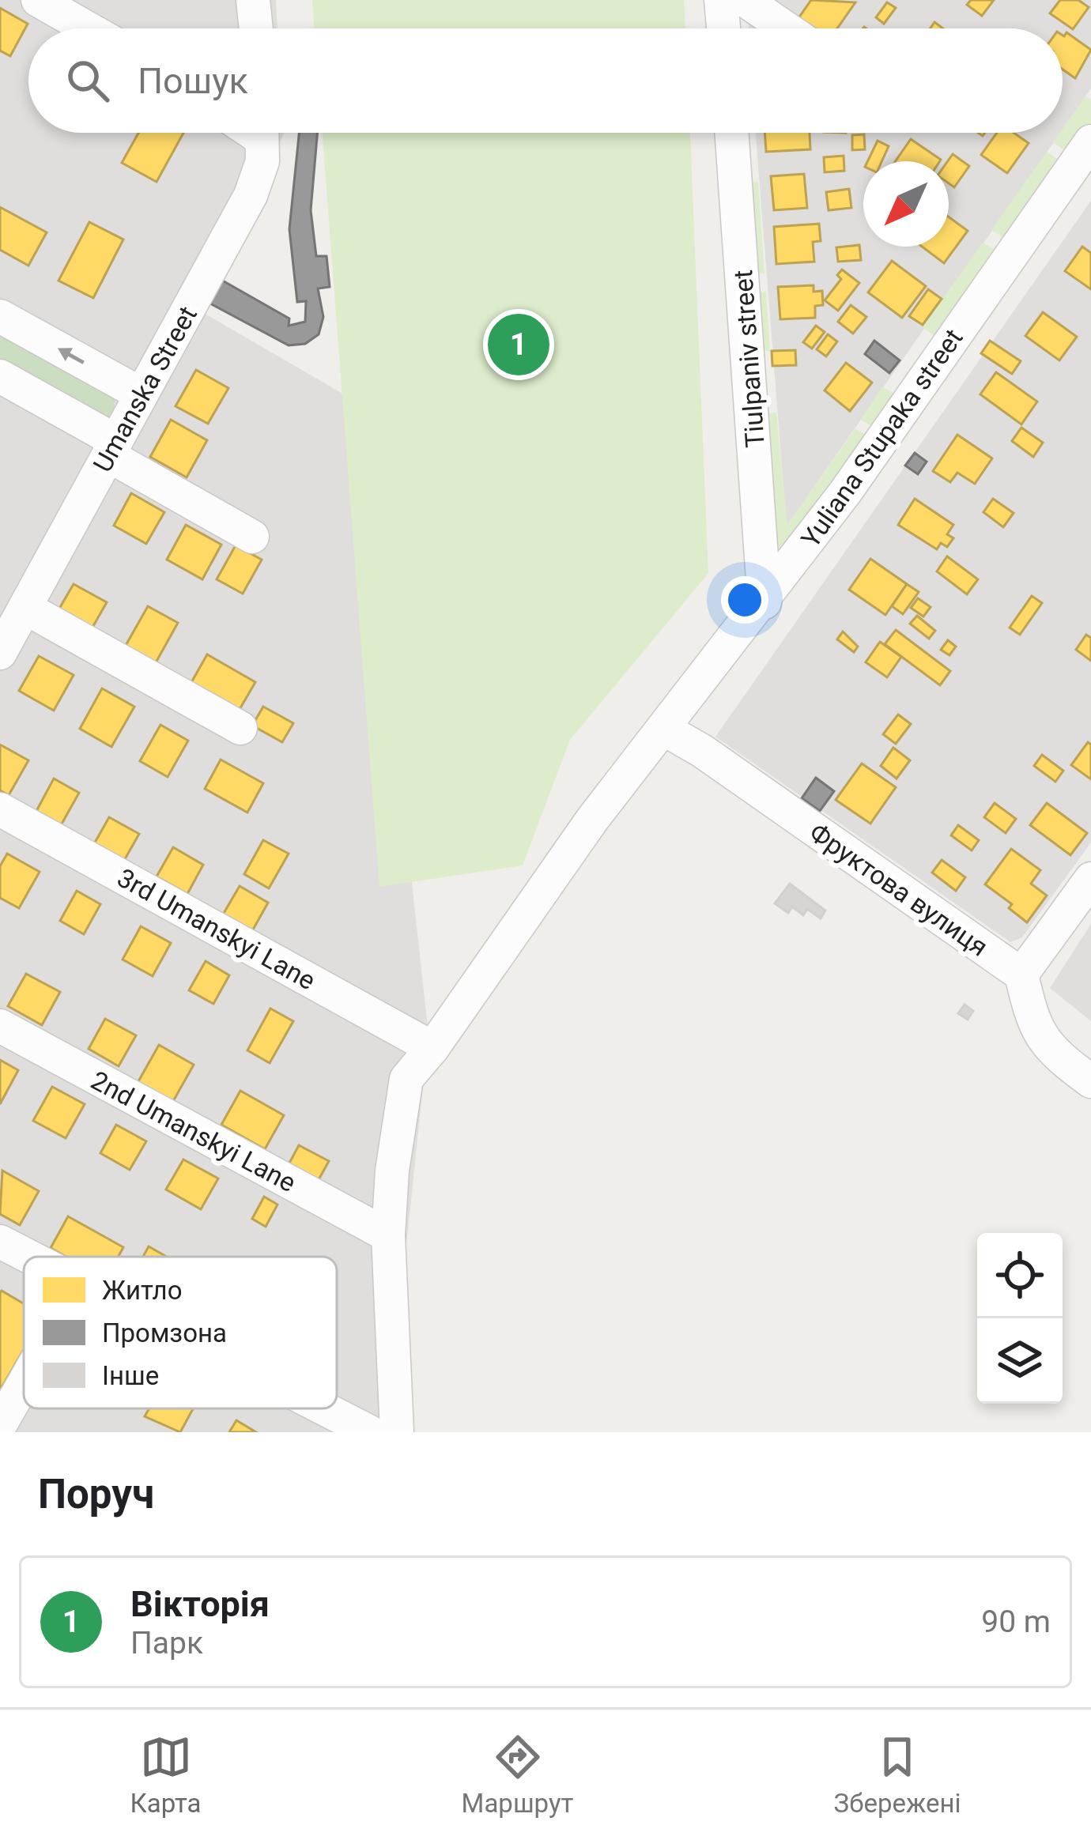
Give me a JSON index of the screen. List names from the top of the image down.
{
  "streets": {
    "street": [
      "Tiulpaniv street",
      "Umanska Street",
      "Yuliana Stupaka street",
      "Фруктова вулиця",
      "3rd Umanskyi Lane",
      "2nd Umanskyi Lane"
    ]
  },
  "crossings": [
    ["Tiulpaniv street", "Yuliana Stupaka street"],
    ["Yuliana Stupaka street", "Фруктова вулиця"],
    ["Yuliana Stupaka street", "3rd Umanskyi Lane"],
    ["Yuliana Stupaka street", "2nd Umanskyi Lane"]
  ],
  "legend": ["Житло", "Промзона", "Інше"],
  "north": "bottom left",
  "page": {
    "search": "Пошук",
    "pins": "1",
    "heading": "Поруч",
    "list": [
      {
        "mark": "1",
        "name": "Вікторія",
        "note": "Парк",
        "value": "90 m"
      }
    ],
    "nav": ["Карта", "Маршрут", "Збережені"]
  }
}
